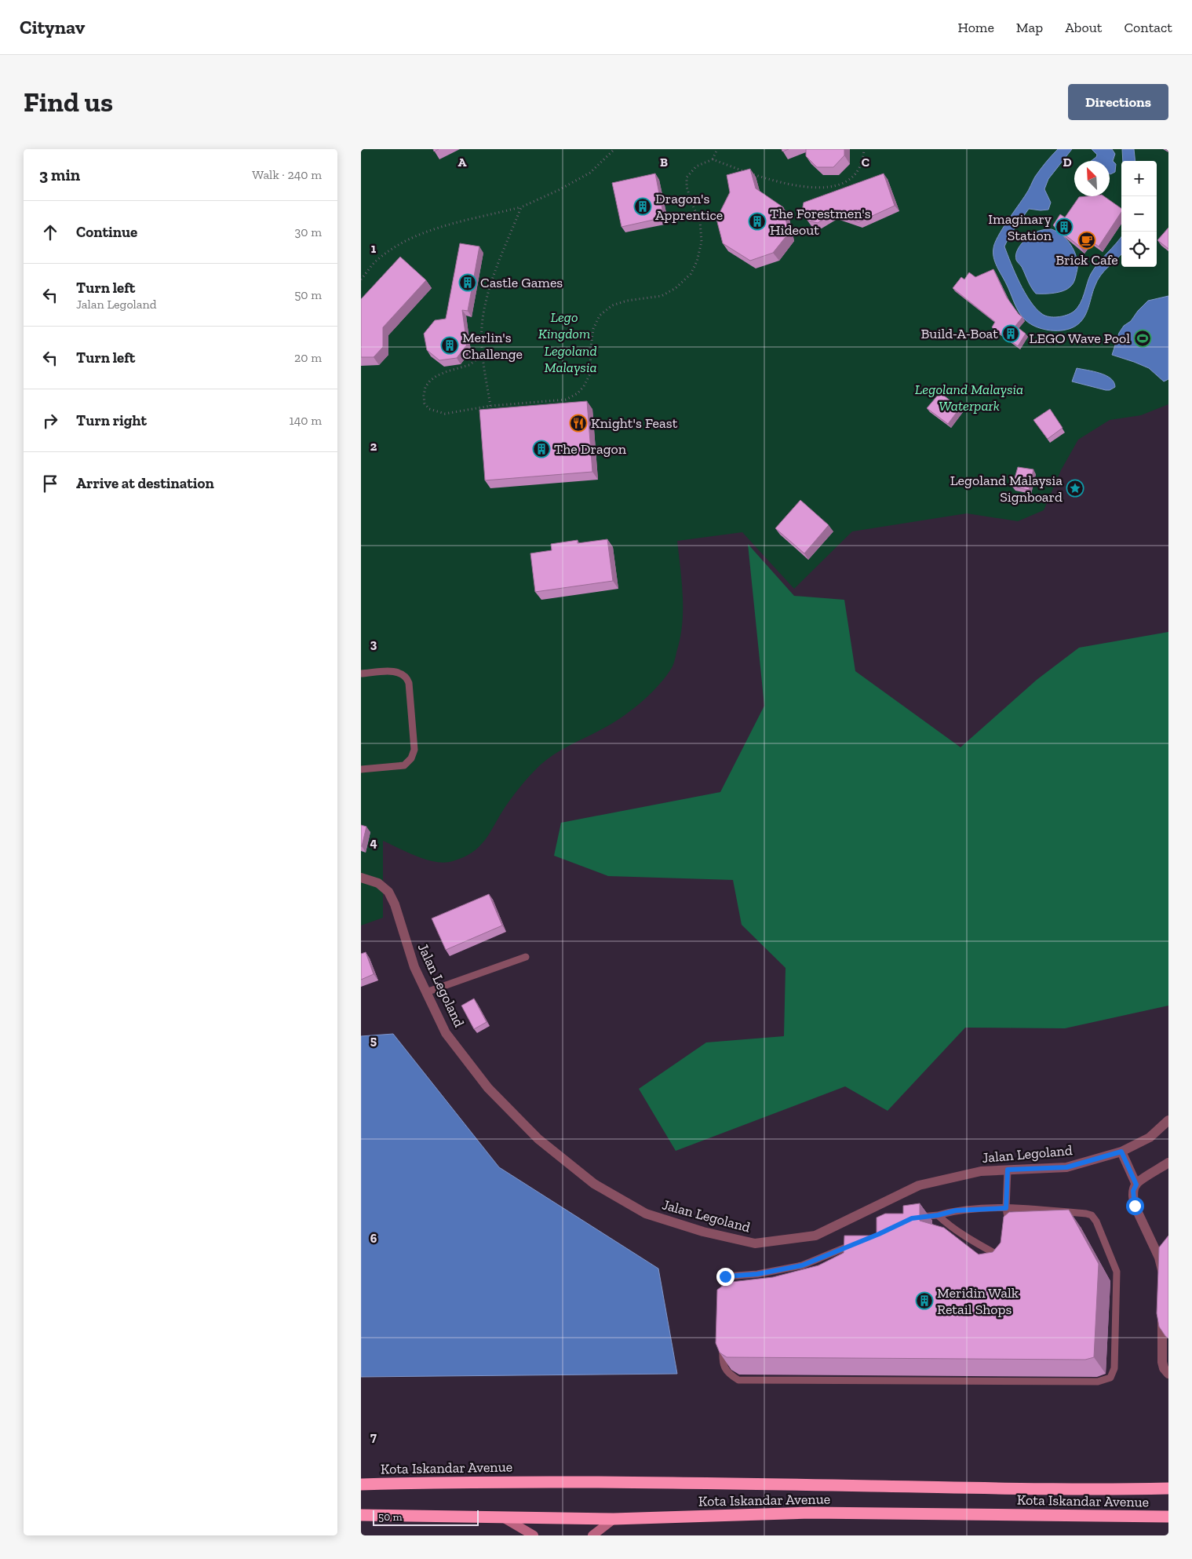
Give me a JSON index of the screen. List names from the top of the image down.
{
  "streets": {
    "highway": ["Kota Iskandar Avenue"],
    "street": ["Jalan Legoland"]
  },
  "parks": ["Lego Kingdom", "Legoland Malaysia", "Legoland Malaysia Waterpark"],
  "places": {
    "building": [
      "Dragon's Apprentice",
      "The Forestmen's Hideout",
      "Imaginary Station",
      "Castle Games",
      "Build-A-Boat",
      "Merlin's Challenge",
      "The Dragon",
      "Meridin Walk Retail Shops"
    ],
    "cafe": ["Brick Cafe"],
    "sports": ["LEGO Wave Pool"],
    "restaurant": ["Knight's Feast"],
    "place": ["Legoland Malaysia Signboard"]
  },
  "scale_bar": "50 m",
  "north": "top left",
  "page": {
    "header": "Citynav",
    "nav": [
      "Home",
      "Map",
      "About",
      "Contact"
    ],
    "buttons": "Directions",
    "title": "Find us",
    "heading": ["3 min", "Walk · 240 m"],
    "map_buttons": ["+", "−"],
    "list": [
      ["Continue", "30 m"],
      ["Turn left", "Jalan Legoland", "50 m"],
      ["Turn left", "20 m"],
      ["Turn right", "140 m"],
      "Arrive at destination"
    ],
    "scale": "50 m"
  },
  "grid": {
    "columns": [
      "A",
      "B",
      "C",
      "D"
    ],
    "rows": [
      "1",
      "2",
      "3",
      "4",
      "5",
      "6",
      "7"
    ]
  }
}
